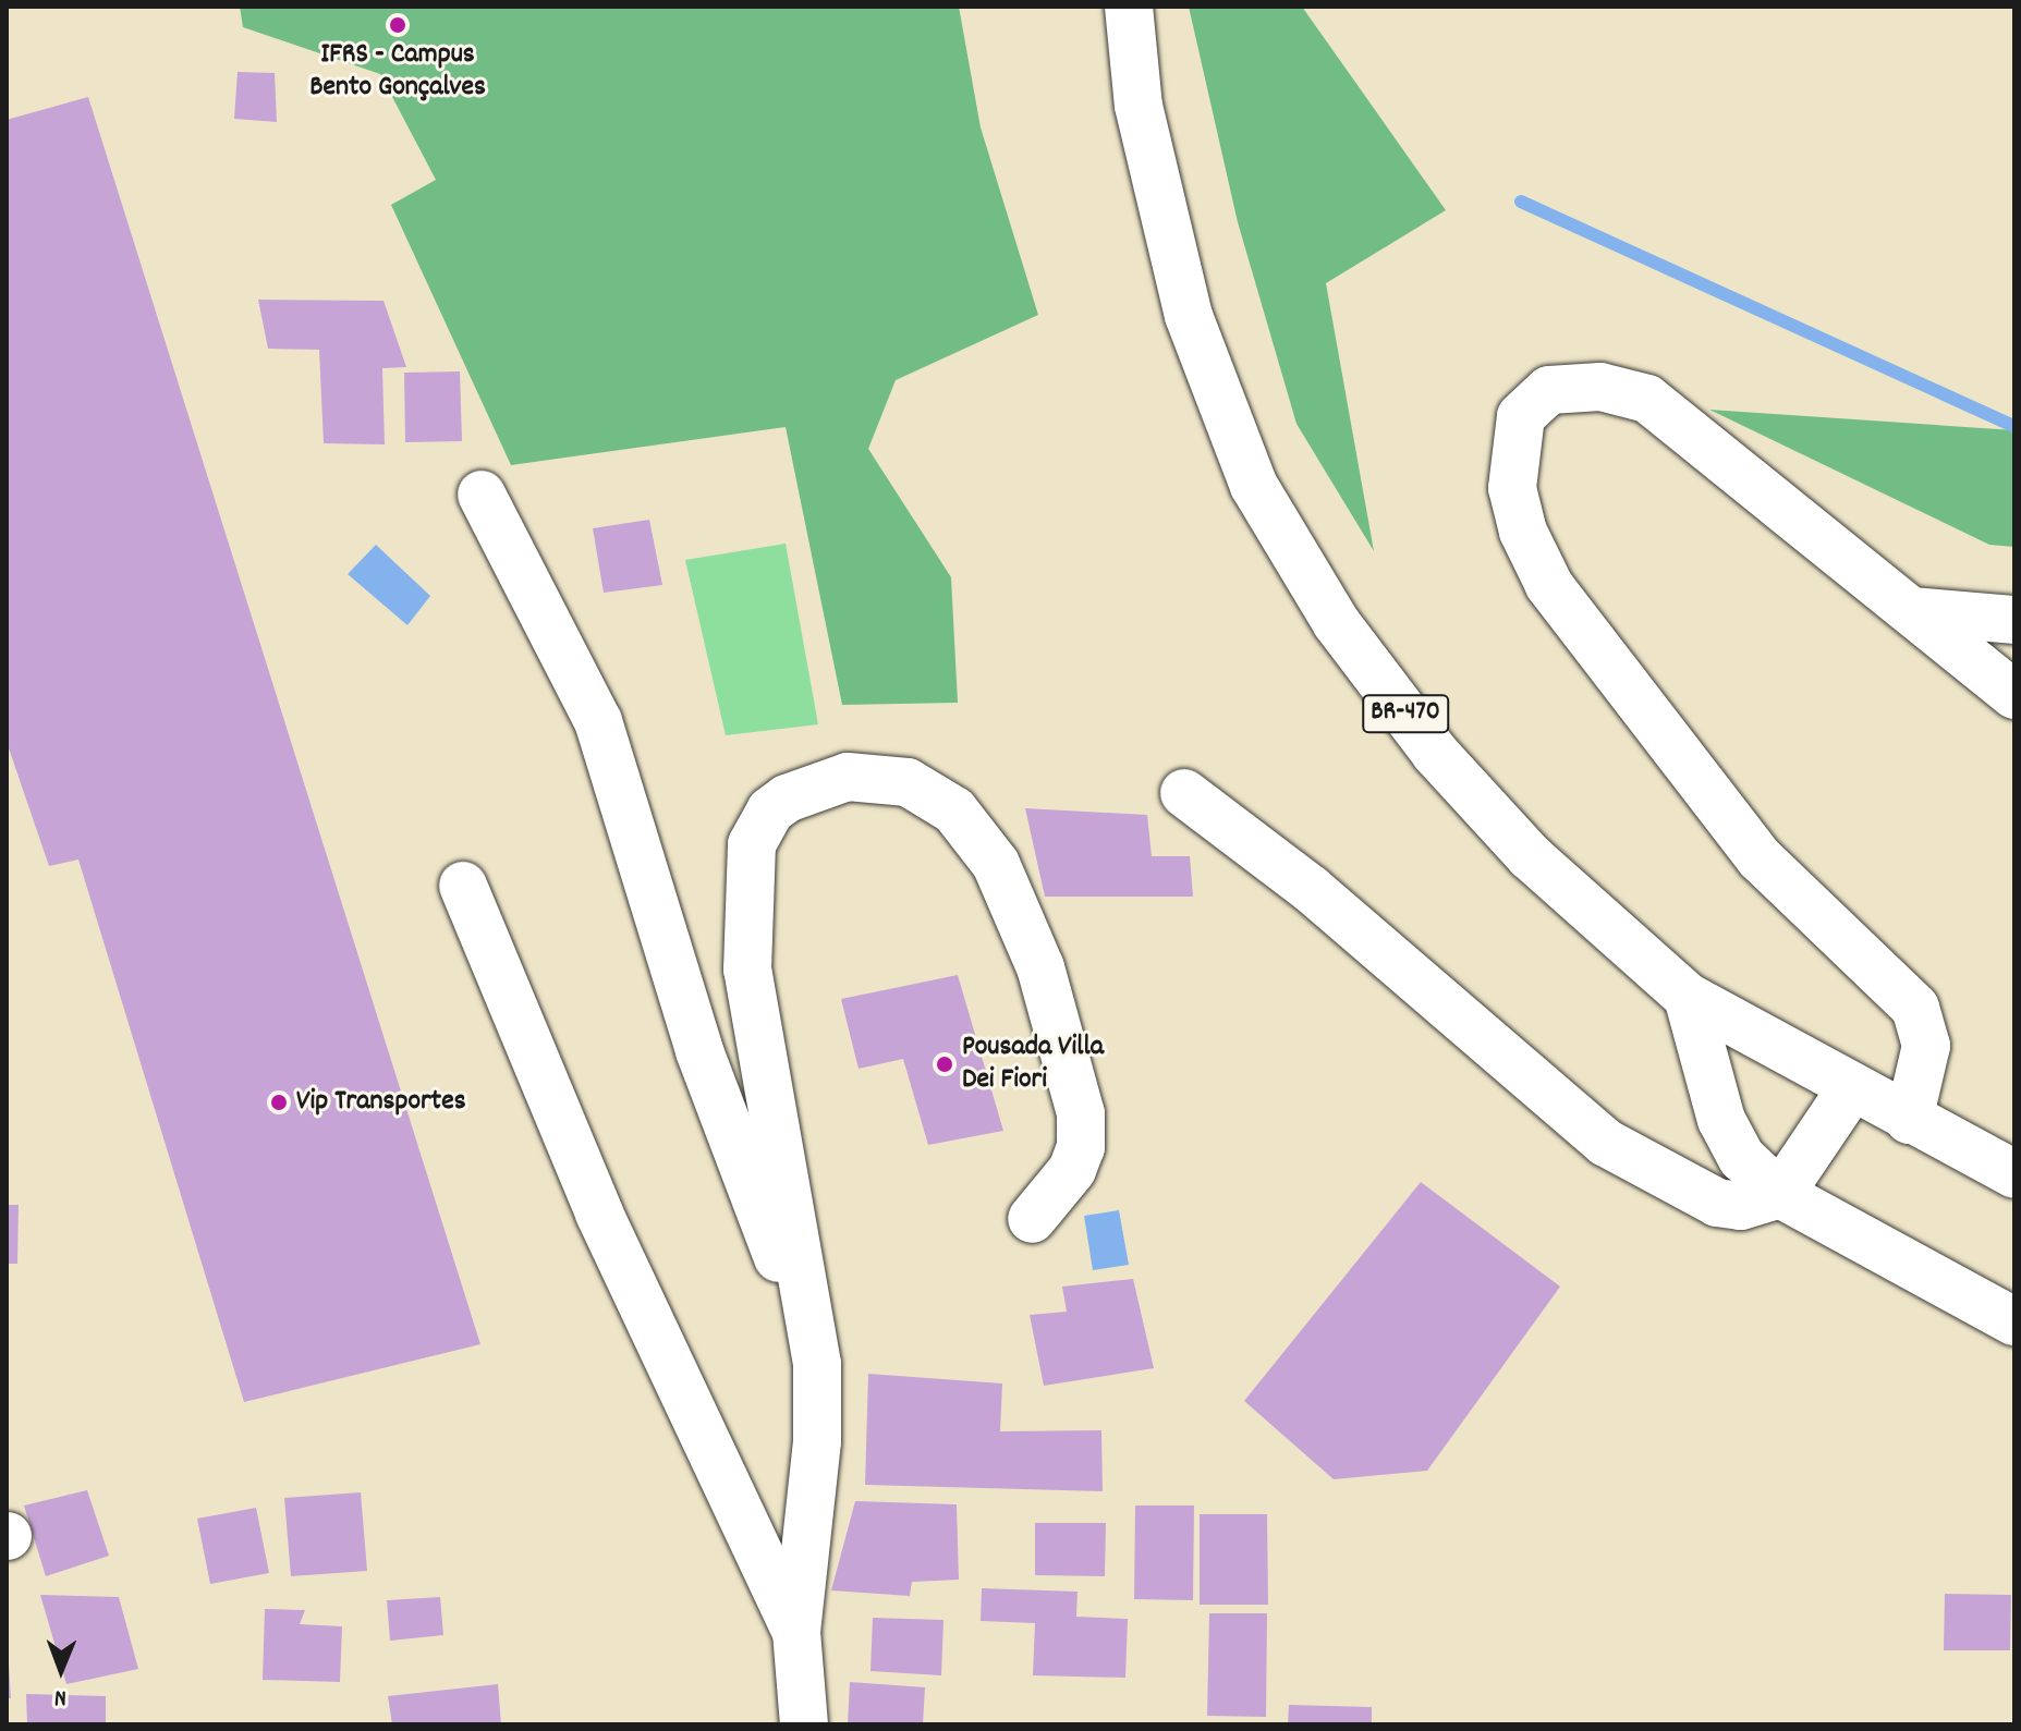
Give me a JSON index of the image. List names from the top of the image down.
{
  "streets": {
    "main road": ["BR-470"]
  },
  "places": ["IFRS - Campus Bento Gonçalves", "Pousada Villa Dei Fiori", "Vip Transportes"],
  "north": "bottom"
}
